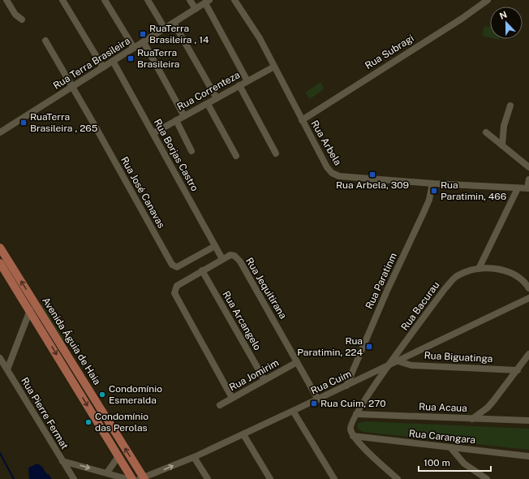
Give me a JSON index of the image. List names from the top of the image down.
{
  "streets": {
    "main road": ["Avenida Águia de Haia"],
    "street": [
      "Rua Subragi",
      "Rua Terra Brasileira",
      "Rua Correnteza",
      "Rua Arbela",
      "Rua Borjas Castro",
      "Rua José Canavas",
      "Rua Paratinm",
      "Rua Jequitirana",
      "Rua Bacurau",
      "Rua Arcangelo",
      "Rua Biguatinga",
      "Rua Jomirim",
      "Rua Cuim",
      "Rua Acaua",
      "Rua Pierre Fermat",
      "Rua Carangara"
    ]
  },
  "crossings": [
    ["Rua Subragi", "Rua Arbela"],
    ["Rua Terra Brasileira", "Rua Borjas Castro"],
    ["Rua Terra Brasileira", "Rua José Canavas"],
    ["Rua Correnteza", "Rua Arbela"],
    ["Rua Correnteza", "Rua Borjas Castro"],
    ["Rua Arbela", "Rua Paratinm"],
    ["Rua Borjas Castro", "Rua José Canavas"],
    ["Rua Borjas Castro", "Rua Jequitirana"],
    ["Rua Paratinm", "Rua Cuim"],
    ["Rua Jequitirana", "Rua Arcangelo"],
    ["Rua Jequitirana", "Rua Jomirim"],
    ["Rua Jequitirana", "Rua Cuim"],
    ["Rua Bacurau", "Rua Cuim"],
    ["Rua Bacurau", "Rua Acaua"],
    ["Rua Bacurau", "Rua Carangara"],
    ["Rua Arcangelo", "Rua Jomirim"],
    ["Avenida Águia de Haia", "Rua Cuim"],
    ["Rua Biguatinga", "Rua Cuim"]
  ],
  "places": {
    "transit": [
      "RuaTerra Brasileira , 14",
      "RuaTerra Brasileira",
      "RuaTerra Brasileira , 265",
      "Rua Arbela, 309",
      "Rua Paratimin, 466",
      "Rua Paratimin, 224",
      "Rua Cuim, 270"
    ],
    "other": ["Condomínio Esmeralda", "Condomínio das Perolas"]
  },
  "scale_bar": "100 m",
  "north": "top"
}
